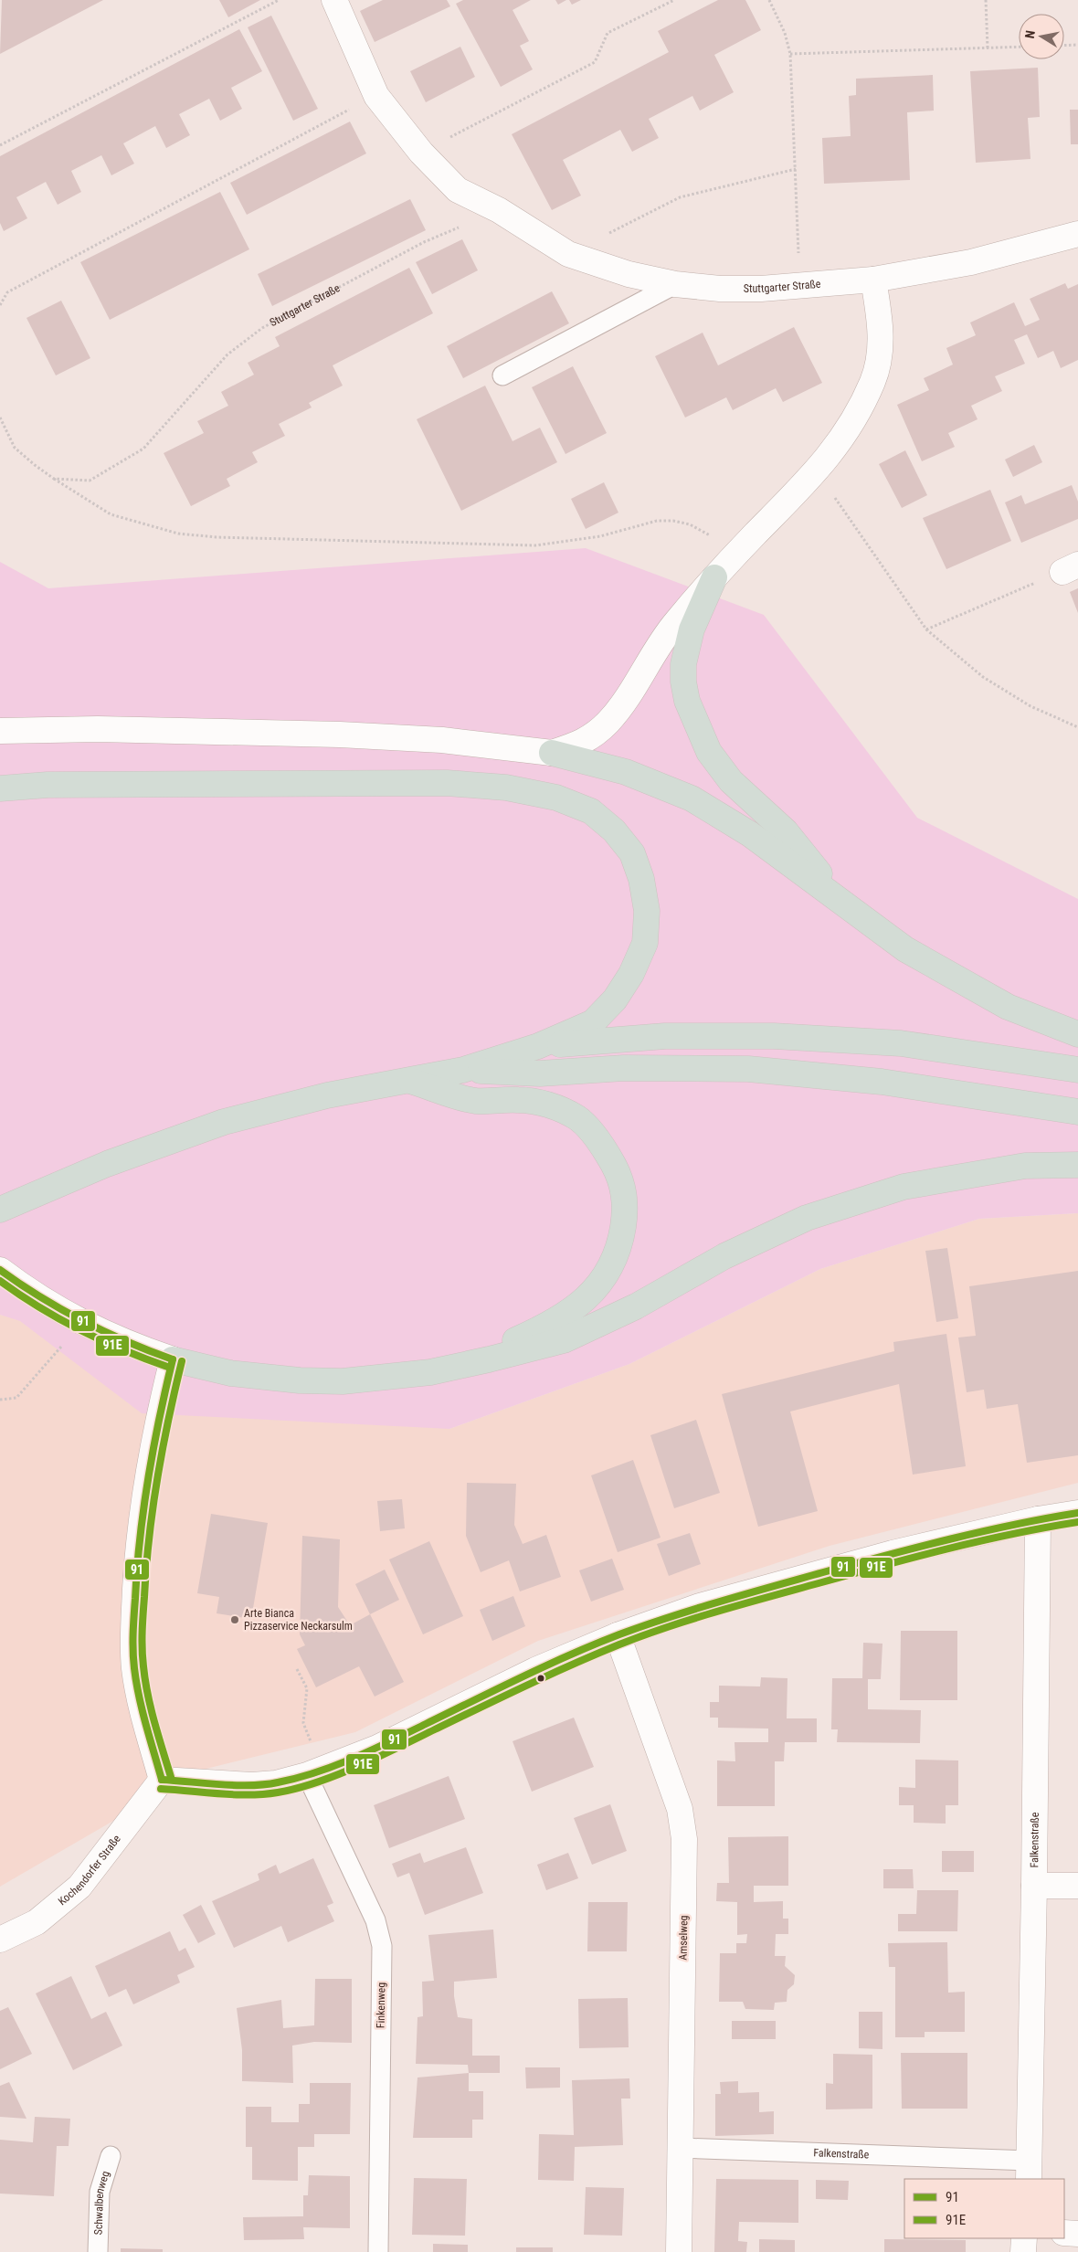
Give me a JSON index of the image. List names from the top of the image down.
{
  "streets": {
    "street": [
      "Stuttgarter Straße",
      "Falkenstraße",
      "Kochendorfer Straße",
      "Amselweg"
    ],
    "lane": ["Finkenweg", "Schwalbenweg"]
  },
  "crossings": [
    ["Falkenstraße", "Amselweg"]
  ],
  "places": ["Arte Bianca Pizzaservice Neckarsulm"],
  "lines": ["transit line 91", "transit line 91E"],
  "legend": ["91", "91E"],
  "north": "left"
}
